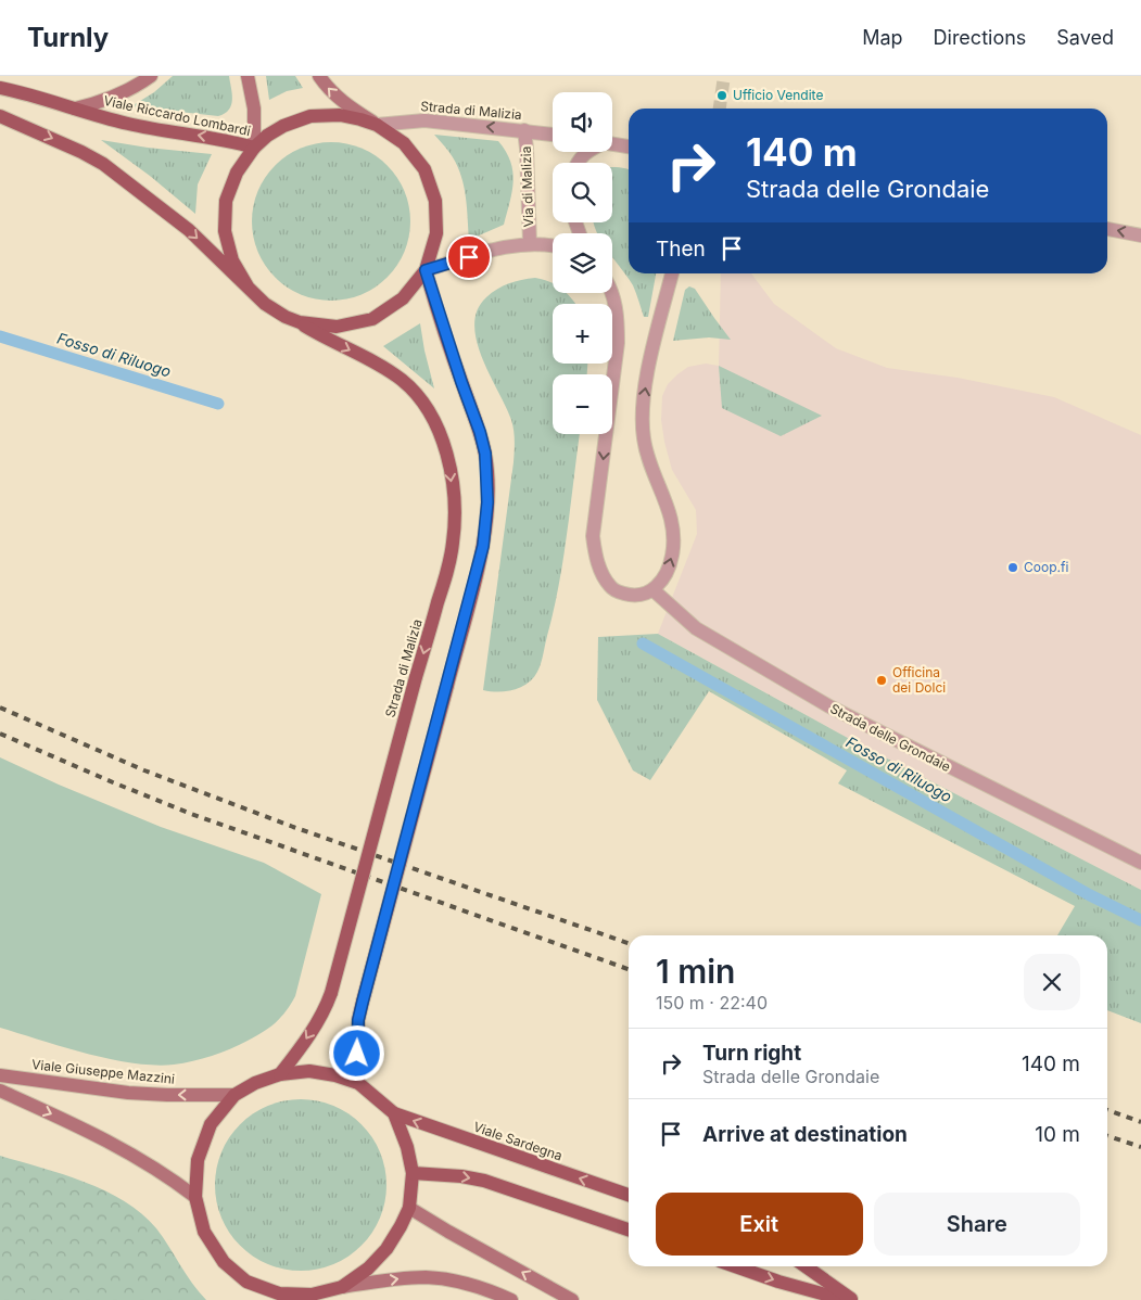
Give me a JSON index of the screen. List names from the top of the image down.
{
  "streets": {
    "main road": [
      "Strada di Malizia",
      "Viale Riccardo Lombardi",
      "Viale Giuseppe Mazzini",
      "Viale Sardegna"
    ],
    "street": ["Via di Malizia", "Strada delle Grondaie"]
  },
  "crossings": [
    ["Strada di Malizia", "Viale Riccardo Lombardi"],
    ["Strada di Malizia", "Via di Malizia"],
    ["Strada di Malizia", "Viale Giuseppe Mazzini"],
    ["Viale Giuseppe Mazzini", "Viale Sardegna"]
  ],
  "water": ["Fosso di Riluogo"],
  "places": ["Ufficio Vendite", "Coop.fi", "Officina dei Dolci"],
  "page": {
    "header": "Turnly",
    "nav": ["Map", "Directions", "Saved"],
    "map_buttons": ["+", "−"],
    "turn": ["140 m", "Strada delle Grondaie"],
    "then": "Then",
    "heading": ["1 min", "150 m · 22:40"],
    "list": [
      {
        "name": "Turn right",
        "note": "Strada delle Grondaie",
        "value": "140 m"
      },
      {
        "name": "Arrive at destination",
        "value": "10 m"
      }
    ],
    "buttons": ["Exit", "Share"]
  }
}
